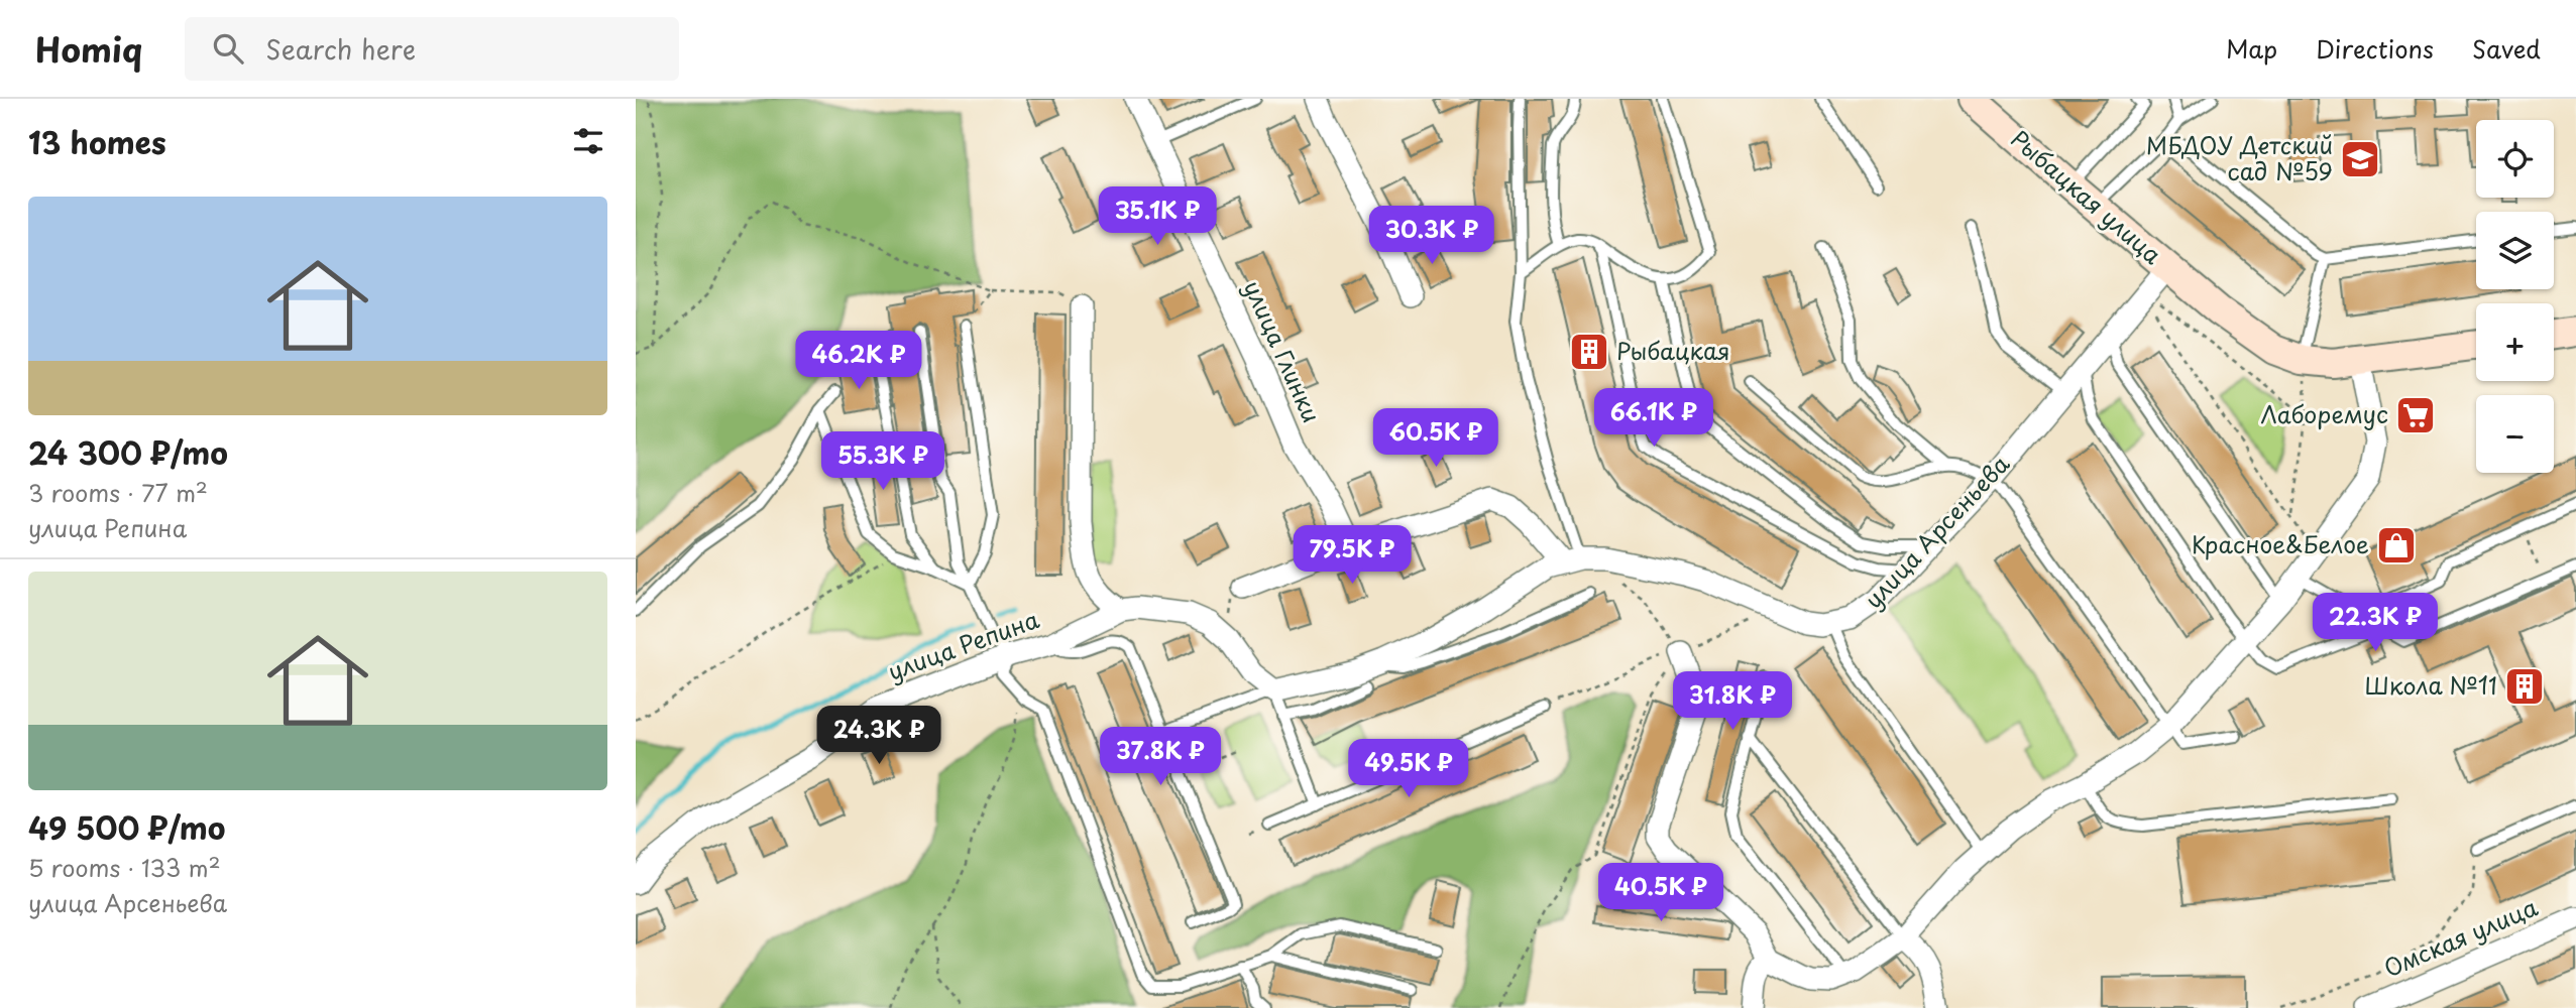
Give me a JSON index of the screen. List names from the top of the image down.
{
  "streets": {
    "main road": ["Рыбацкая улица"],
    "street": [
      "улица Глинки",
      "улица Арсеньева",
      "улица Репина",
      "Омская улица"
    ]
  },
  "crossings": [
    ["Рыбацкая улица", "улица Арсеньева"]
  ],
  "places": {
    "school or university": ["МБДОУ Детский сад №59"],
    "building": ["Рыбацкая", "Школа №11"],
    "supermarket": ["Лаборемус"],
    "shop": ["Красное&Белое"]
  },
  "page": {
    "header": "Homiq",
    "search": "Search here",
    "nav": ["Map", "Directions", "Saved"],
    "heading": "13 homes",
    "map_buttons": ["+", "−"],
    "list": [
      {
        "name": "24 300 ₽/mo",
        "note": "3 rooms · 77 m² · улица Репина"
      },
      {
        "name": "49 500 ₽/mo",
        "note": "5 rooms · 133 m² · улица Арсеньева"
      }
    ],
    "price": [
      "35.1K ₽",
      "30.3K ₽",
      "46.2K ₽",
      "66.1K ₽",
      "60.5K ₽",
      "55.3K ₽",
      "79.5K ₽",
      "22.3K ₽",
      "31.8K ₽",
      "24.3K ₽",
      "37.8K ₽",
      "49.5K ₽",
      "40.5K ₽"
    ]
  }
}
